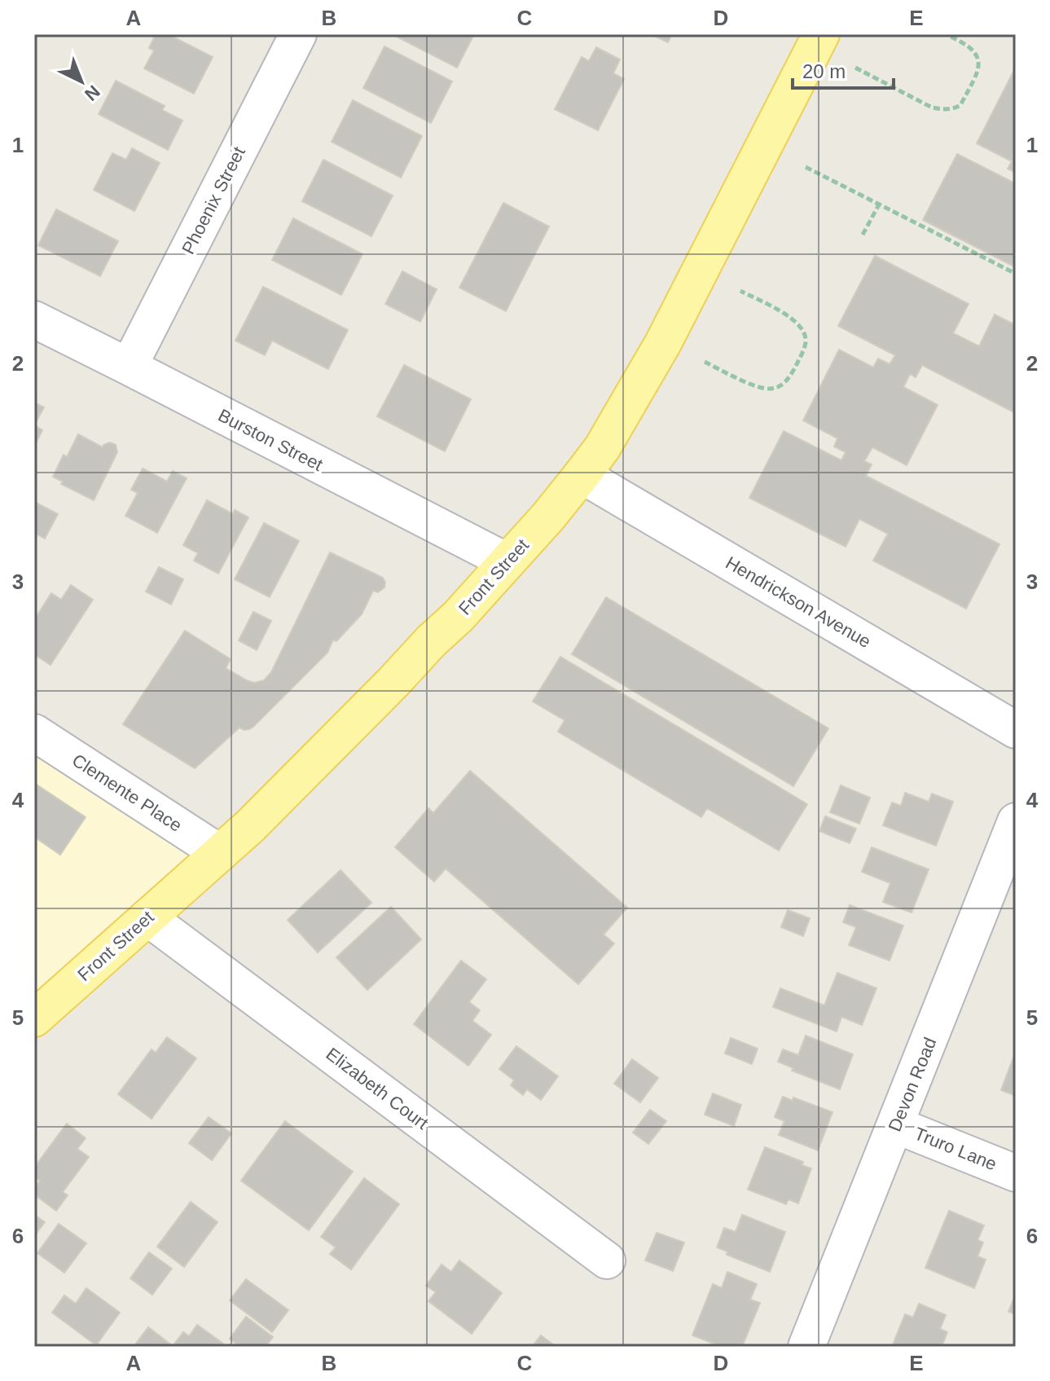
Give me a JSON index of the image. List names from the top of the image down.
{
  "streets": {
    "main road": ["Front Street"],
    "street": [
      "Phoenix Street",
      "Burston Street",
      "Hendrickson Avenue",
      "Clemente Place",
      "Devon Road",
      "Elizabeth Court",
      "Truro Lane"
    ]
  },
  "crossings": [
    ["Phoenix Street", "Burston Street"],
    ["Burston Street", "Front Street"],
    ["Front Street", "Hendrickson Avenue"],
    ["Front Street", "Clemente Place"],
    ["Front Street", "Elizabeth Court"],
    ["Devon Road", "Truro Lane"]
  ],
  "scale_bar": "20 m",
  "north": "bottom right",
  "grid": {
    "columns": [
      "A",
      "B",
      "C",
      "D",
      "E"
    ],
    "rows": [
      "1",
      "2",
      "3",
      "4",
      "5",
      "6"
    ]
  }
}
